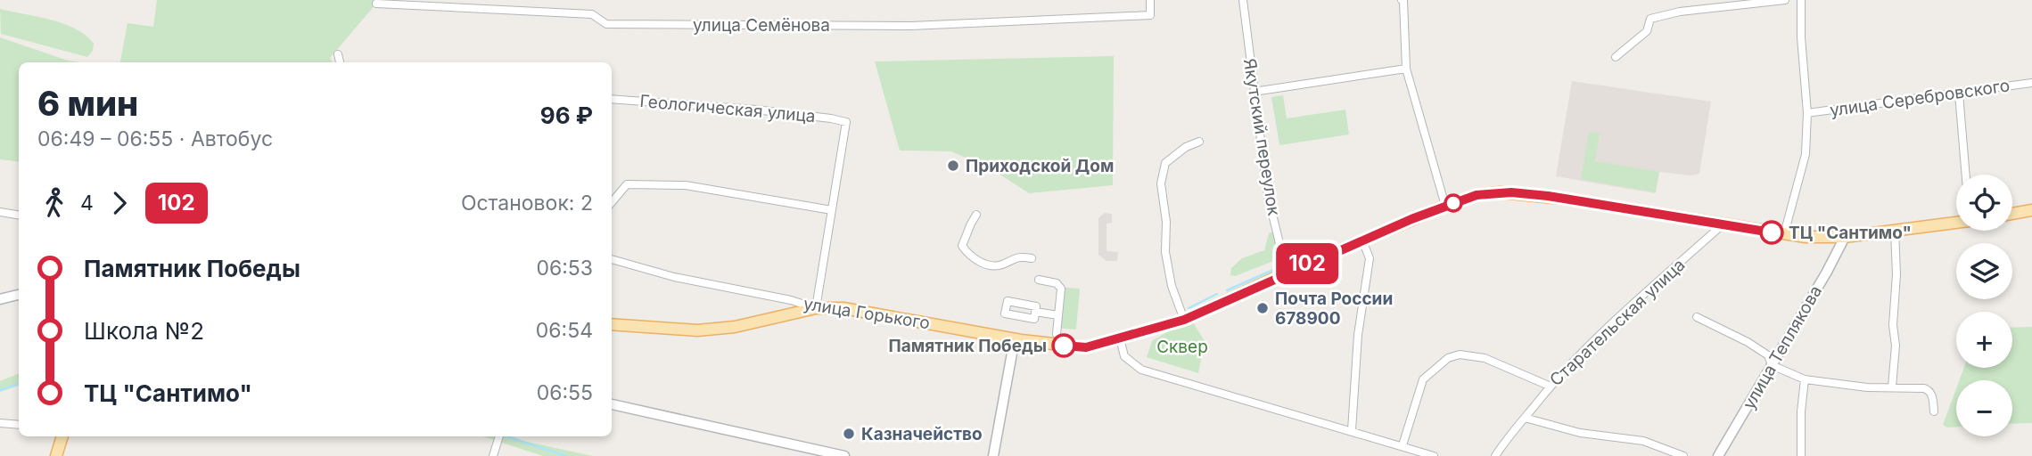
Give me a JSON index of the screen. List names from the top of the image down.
{
  "streets": {
    "main road": ["улица Горького"],
    "street": [
      "улица Семёнова",
      "улица Серебровского",
      "Геологическая улица",
      "Якутский переулок",
      "Старательская улица",
      "улица Теплякова"
    ]
  },
  "crossings": [
    ["Якутский переулок", "улица Горького"],
    ["улица Горького", "Старательская улица"],
    ["улица Горького", "улица Теплякова"]
  ],
  "parks": ["Сквер"],
  "places": [
    "Приходской Дом",
    "ТЦ \"Сантимо\"",
    "Почта России 678900",
    "Памятник Победы",
    "Казначейство"
  ],
  "lines": ["bus line 102"],
  "page": {
    "on_map": "102",
    "heading": ["6 мин", "06:49 – 06:55 · Автобус", "96 ₽"],
    "legs": ["4", "102", "Остановок: 2"],
    "map_buttons": ["+", "−"],
    "list": [
      {
        "name": "Памятник Победы",
        "value": "06:53"
      },
      {
        "name": "Школа №2",
        "value": "06:54"
      },
      {
        "name": "ТЦ \"Сантимо\"",
        "value": "06:55"
      }
    ]
  }
}
